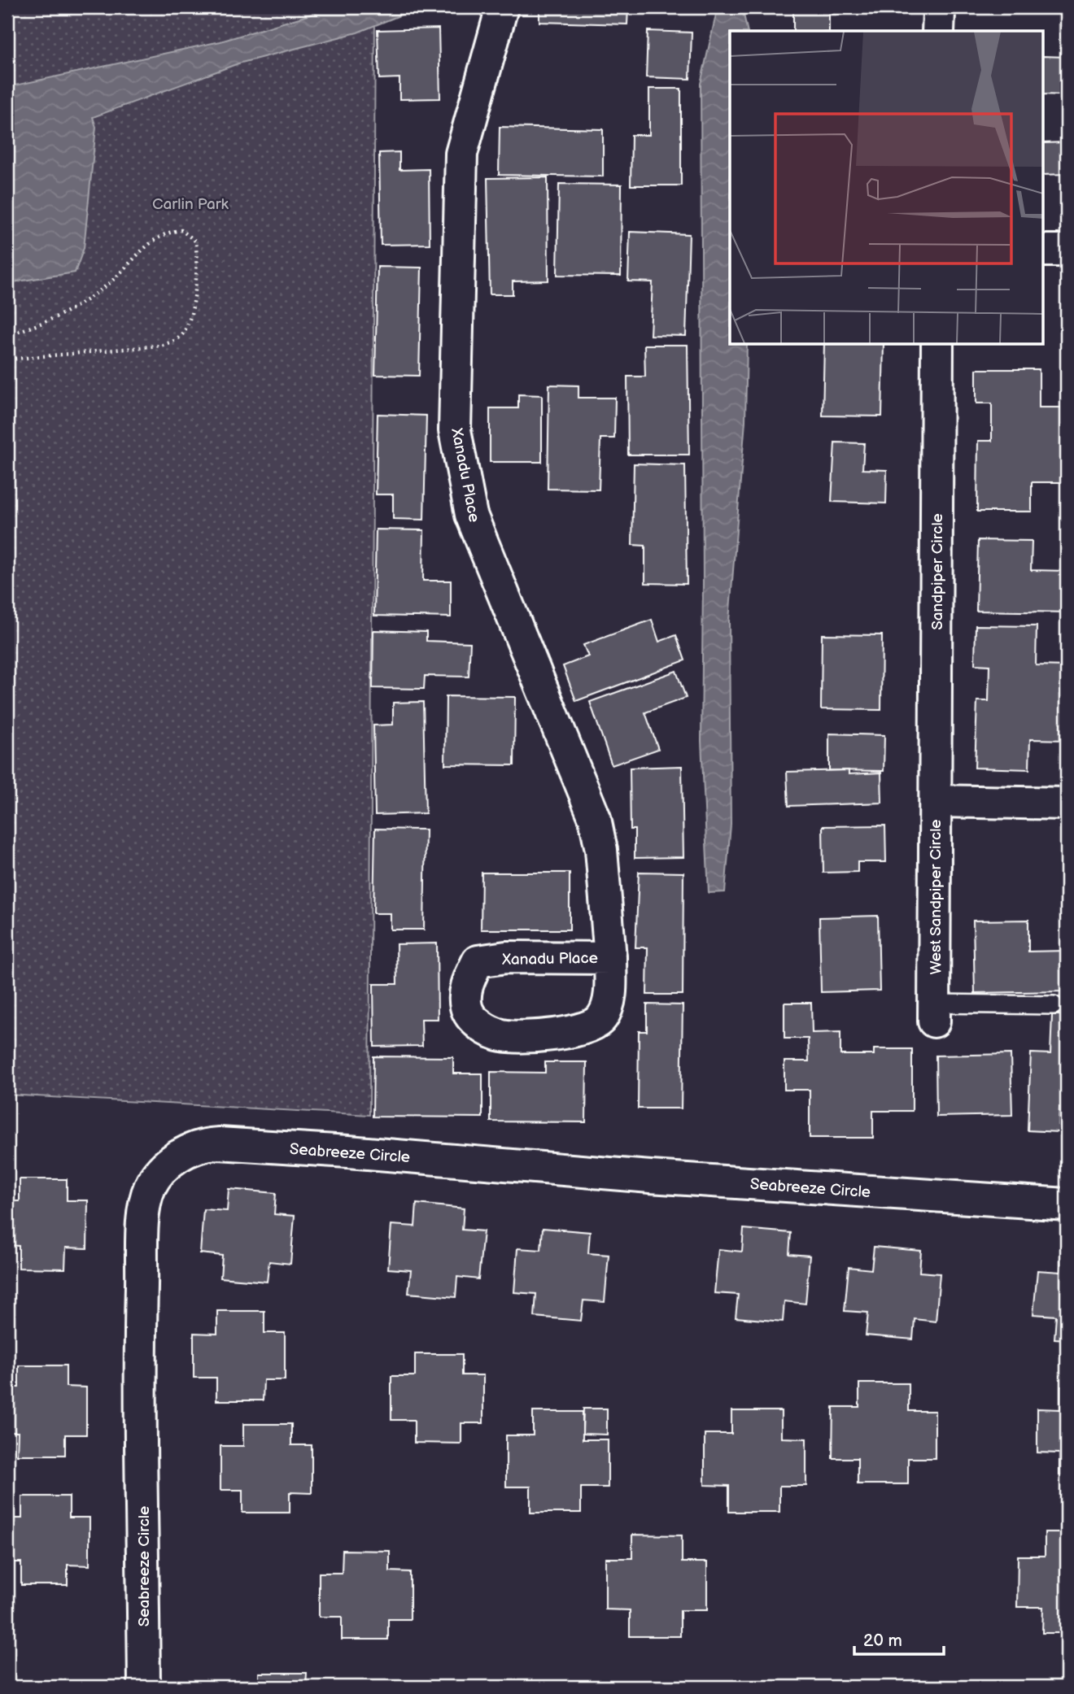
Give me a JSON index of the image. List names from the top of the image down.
{
  "streets": {
    "street": [
      "Xanadu Place",
      "Sandpiper Circle",
      "West Sandpiper Circle",
      "Seabreeze Circle"
    ]
  },
  "crossings": [
    ["Sandpiper Circle", "West Sandpiper Circle"]
  ],
  "parks": ["Carlin Park"],
  "scale_bar": "20 m"
}
